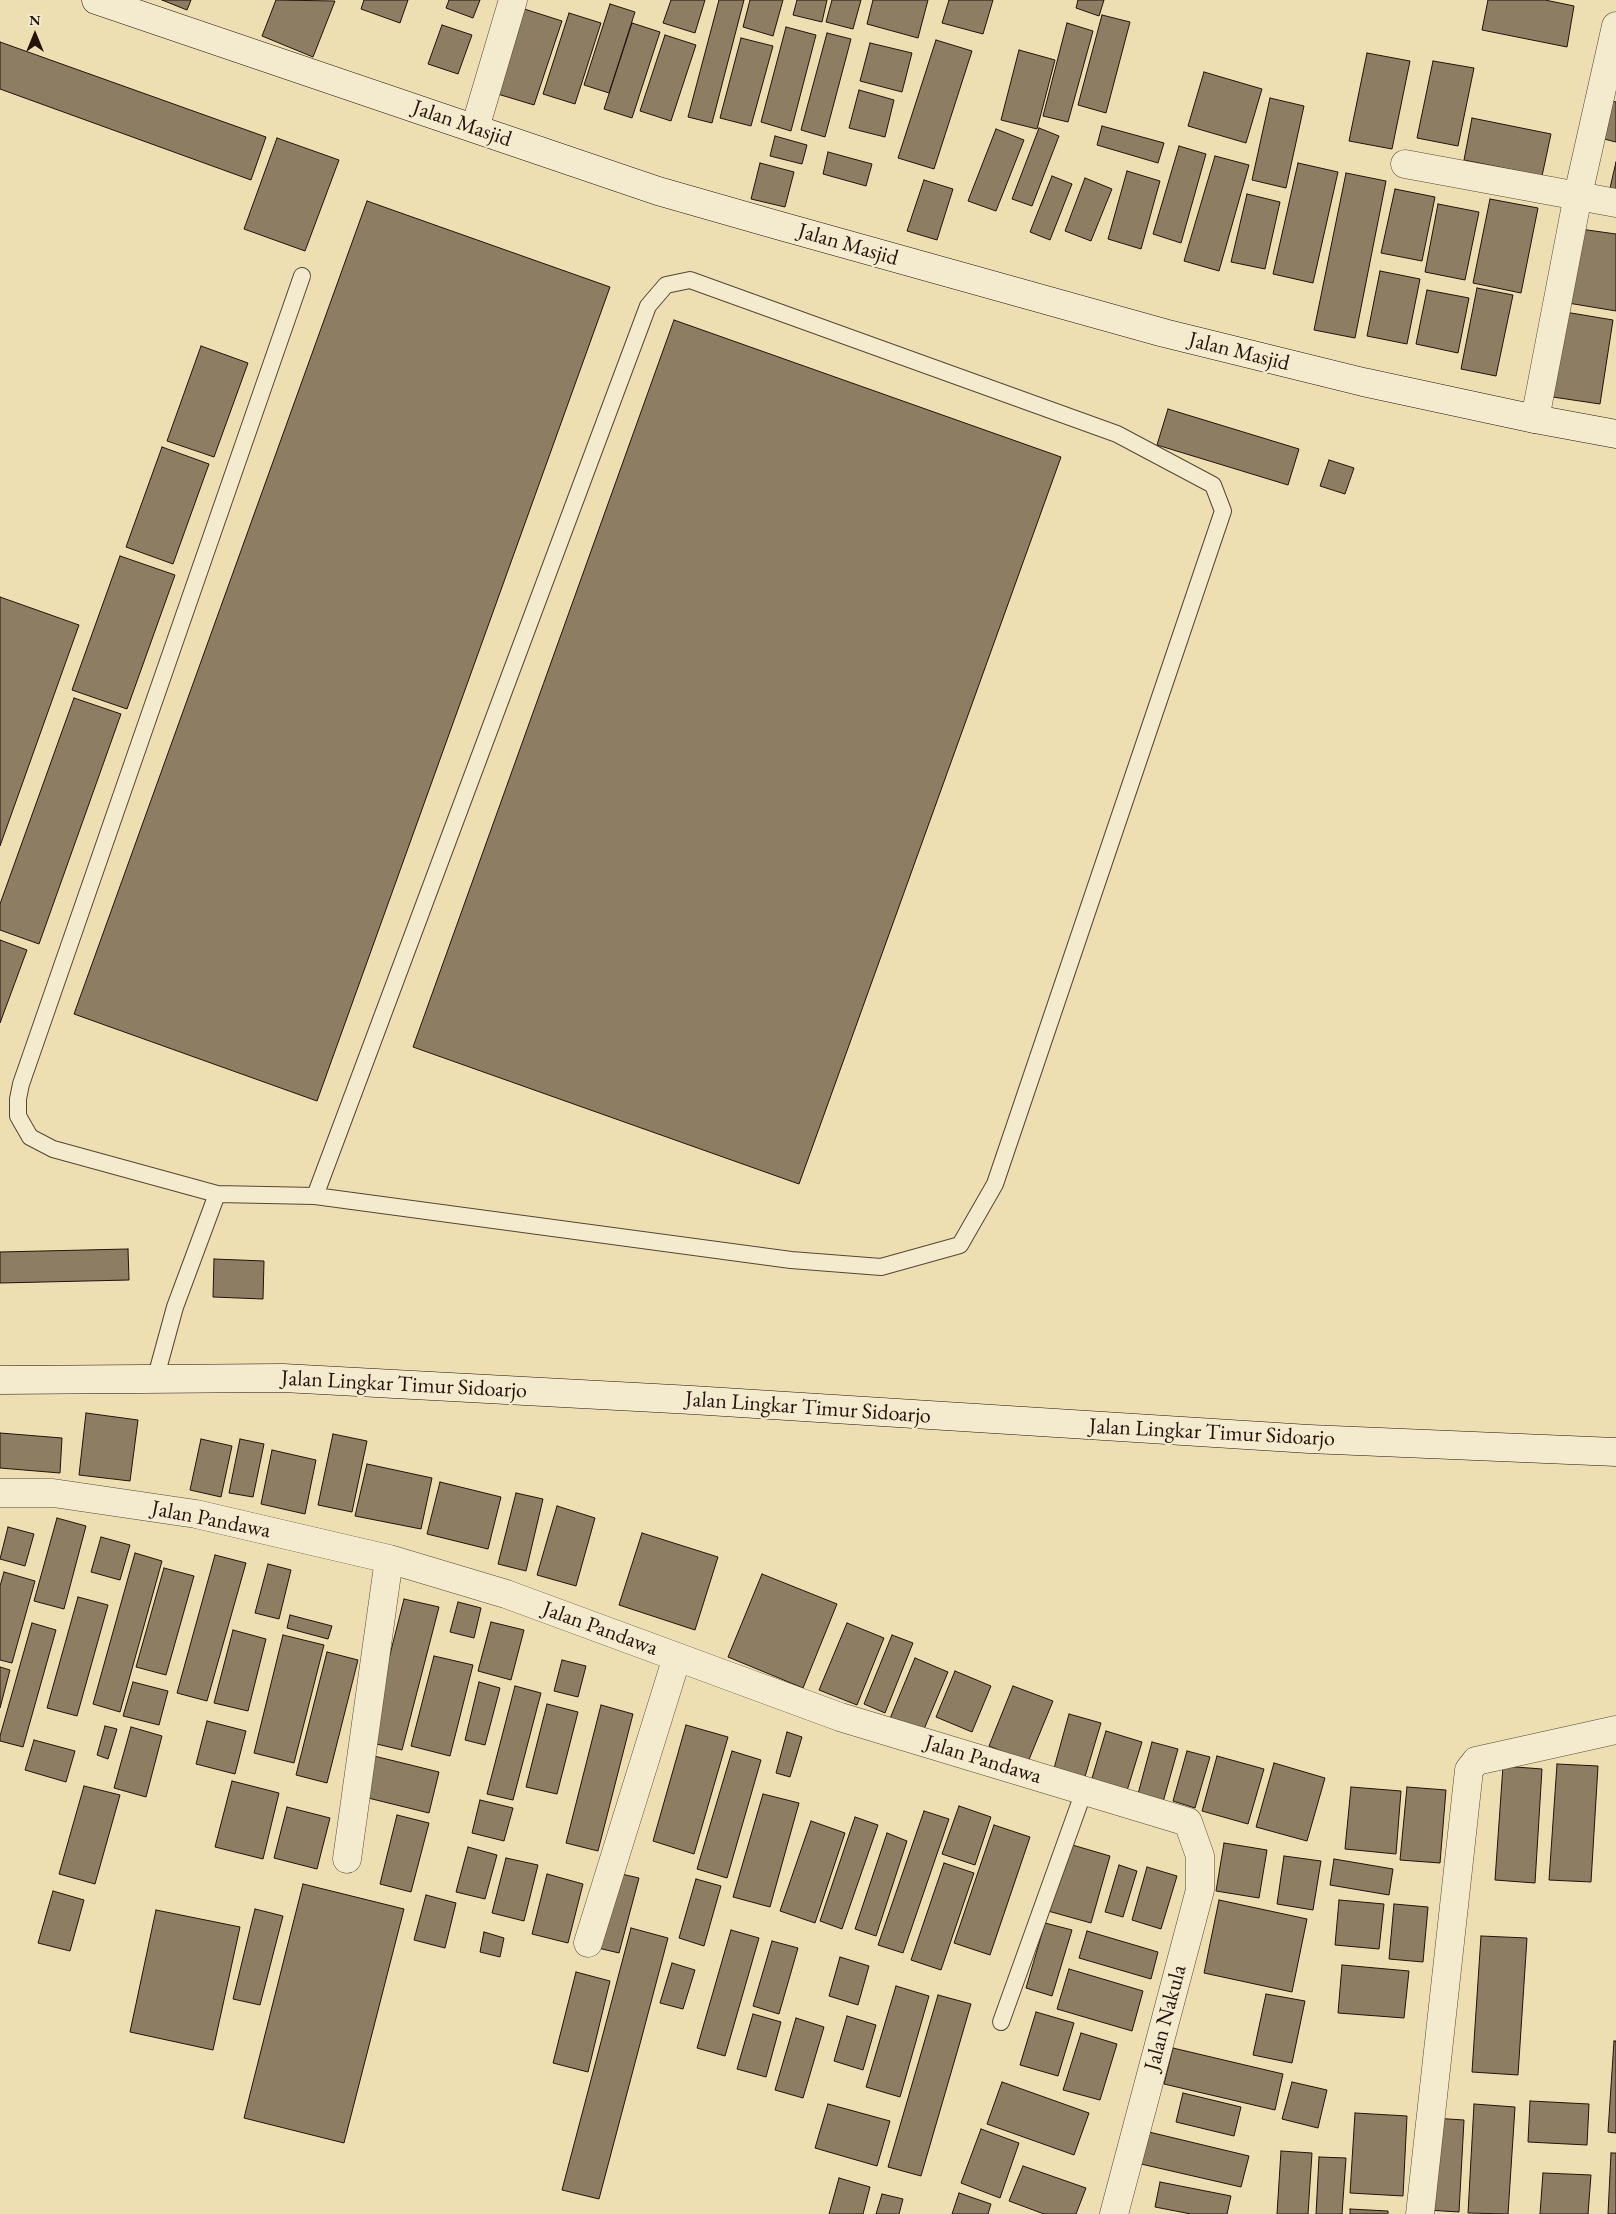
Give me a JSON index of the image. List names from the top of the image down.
{
  "streets": {
    "street": [
      "Jalan Masjid",
      "Jalan Lingkar Timur Sidoarjo",
      "Jalan Pandawa",
      "Jalan Nakula"
    ]
  },
  "crossings": [
    ["Jalan Pandawa", "Jalan Nakula"]
  ],
  "north": "top"
}
